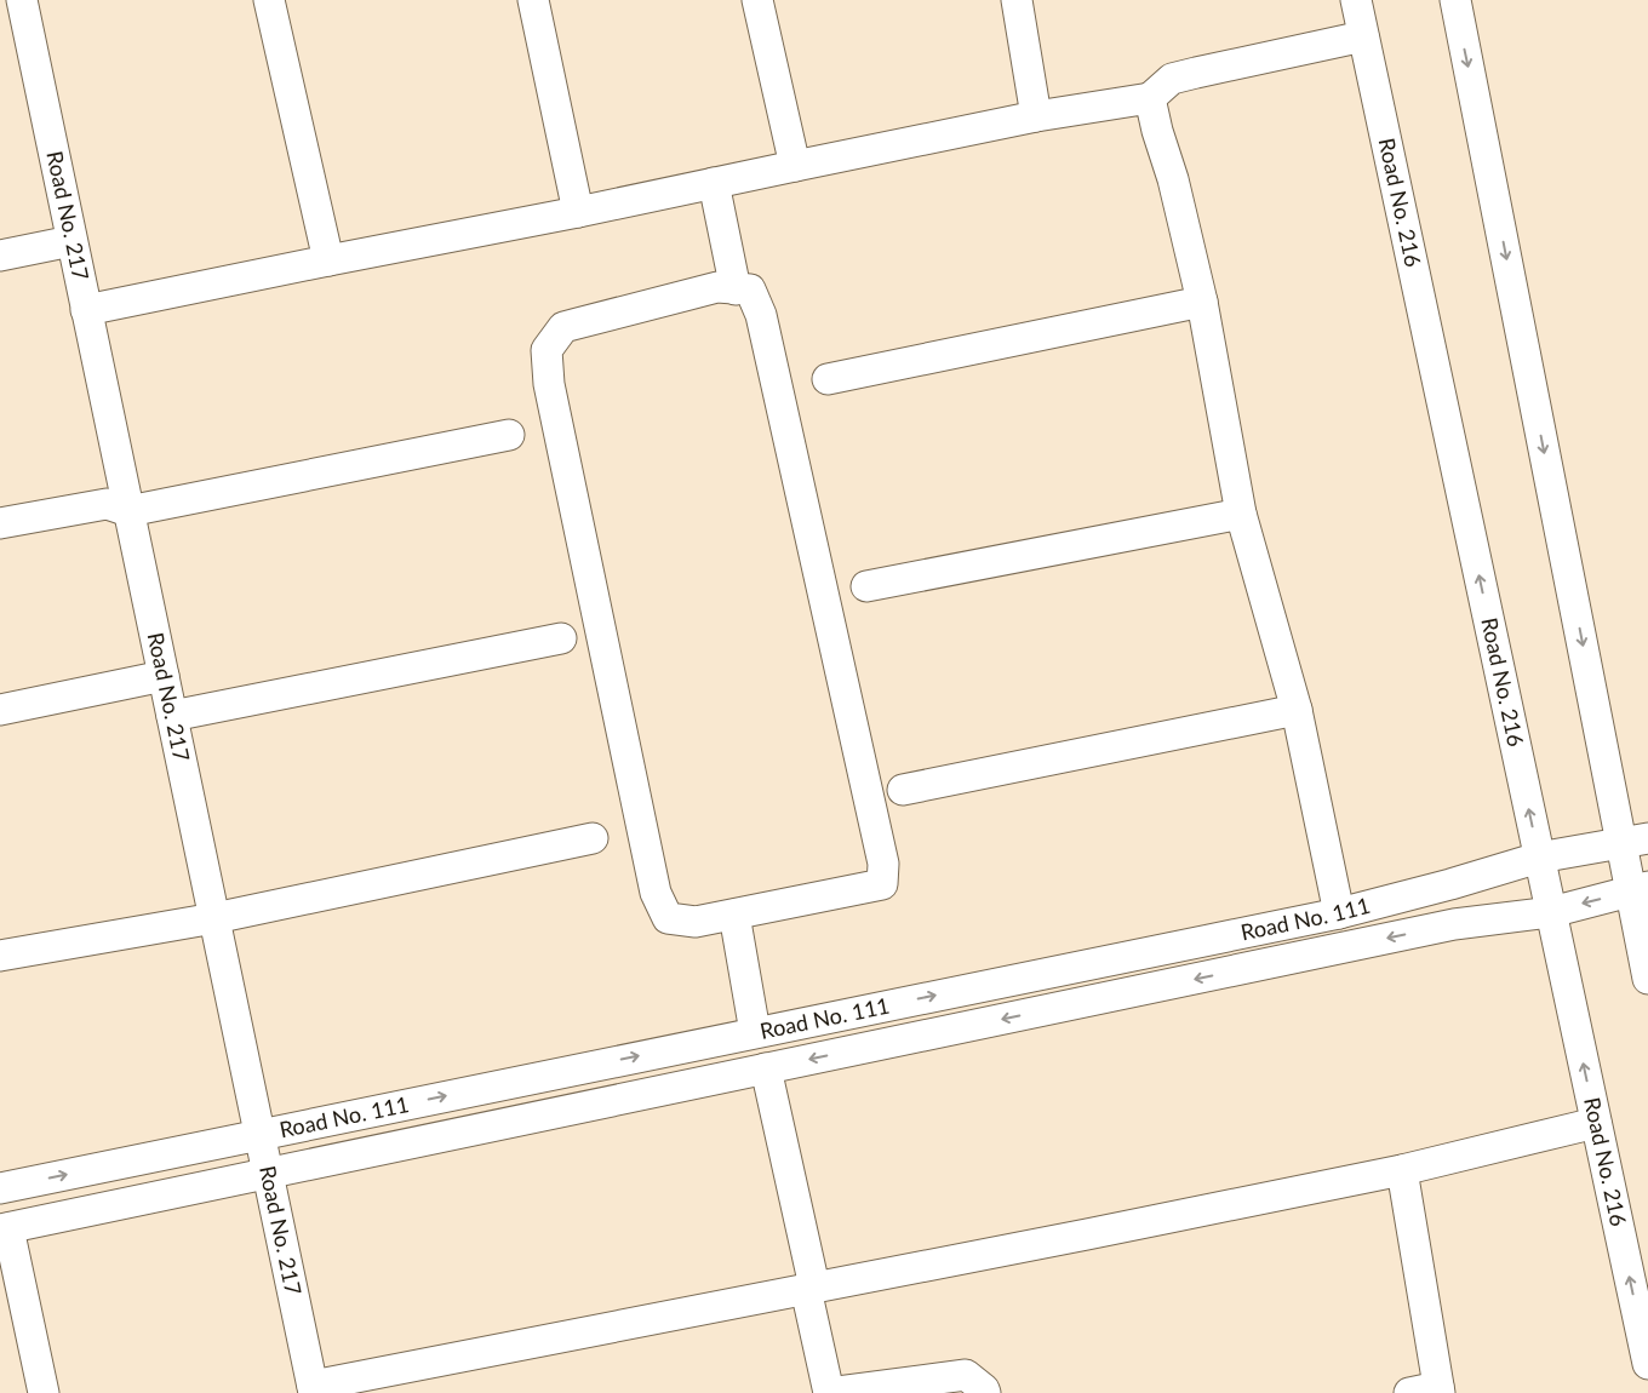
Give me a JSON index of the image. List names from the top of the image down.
{
  "streets": {
    "street": ["Road No. 216", "Road No. 217", "Road No. 111"]
  },
  "crossings": [
    ["Road No. 216", "Road No. 111"],
    ["Road No. 217", "Road No. 111"]
  ]
}
